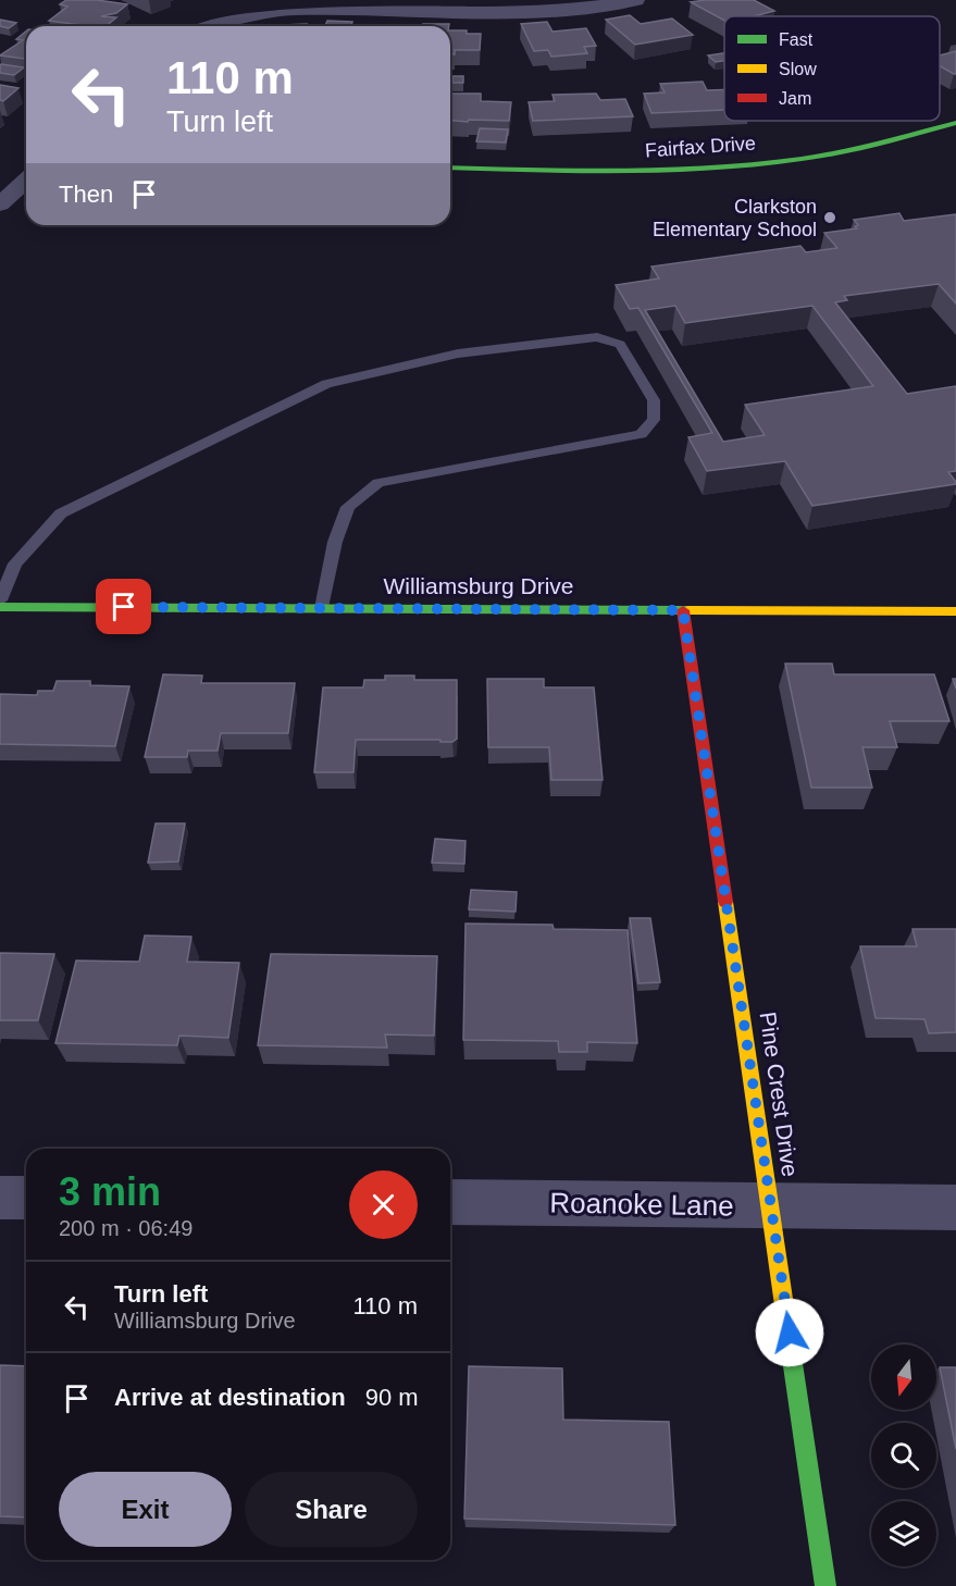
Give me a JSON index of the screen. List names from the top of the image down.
{
  "streets": {
    "street": [
      "Fairfax Drive",
      "Williamsburg Drive",
      "Pine Crest Drive",
      "Roanoke Lane"
    ]
  },
  "crossings": [
    ["Williamsburg Drive", "Pine Crest Drive"],
    ["Pine Crest Drive", "Roanoke Lane"]
  ],
  "places": ["Clarkston Elementary School"],
  "legend": ["Fast", "Slow", "Jam"],
  "north": "bottom",
  "page": {
    "turn": ["110 m", "Turn left"],
    "then": "Then",
    "heading": ["3 min", "200 m · 06:49"],
    "list": [
      {
        "name": "Turn left",
        "note": "Williamsburg Drive",
        "value": "110 m"
      },
      {
        "name": "Arrive at destination",
        "value": "90 m"
      }
    ],
    "buttons": ["Exit", "Share"]
  }
}
